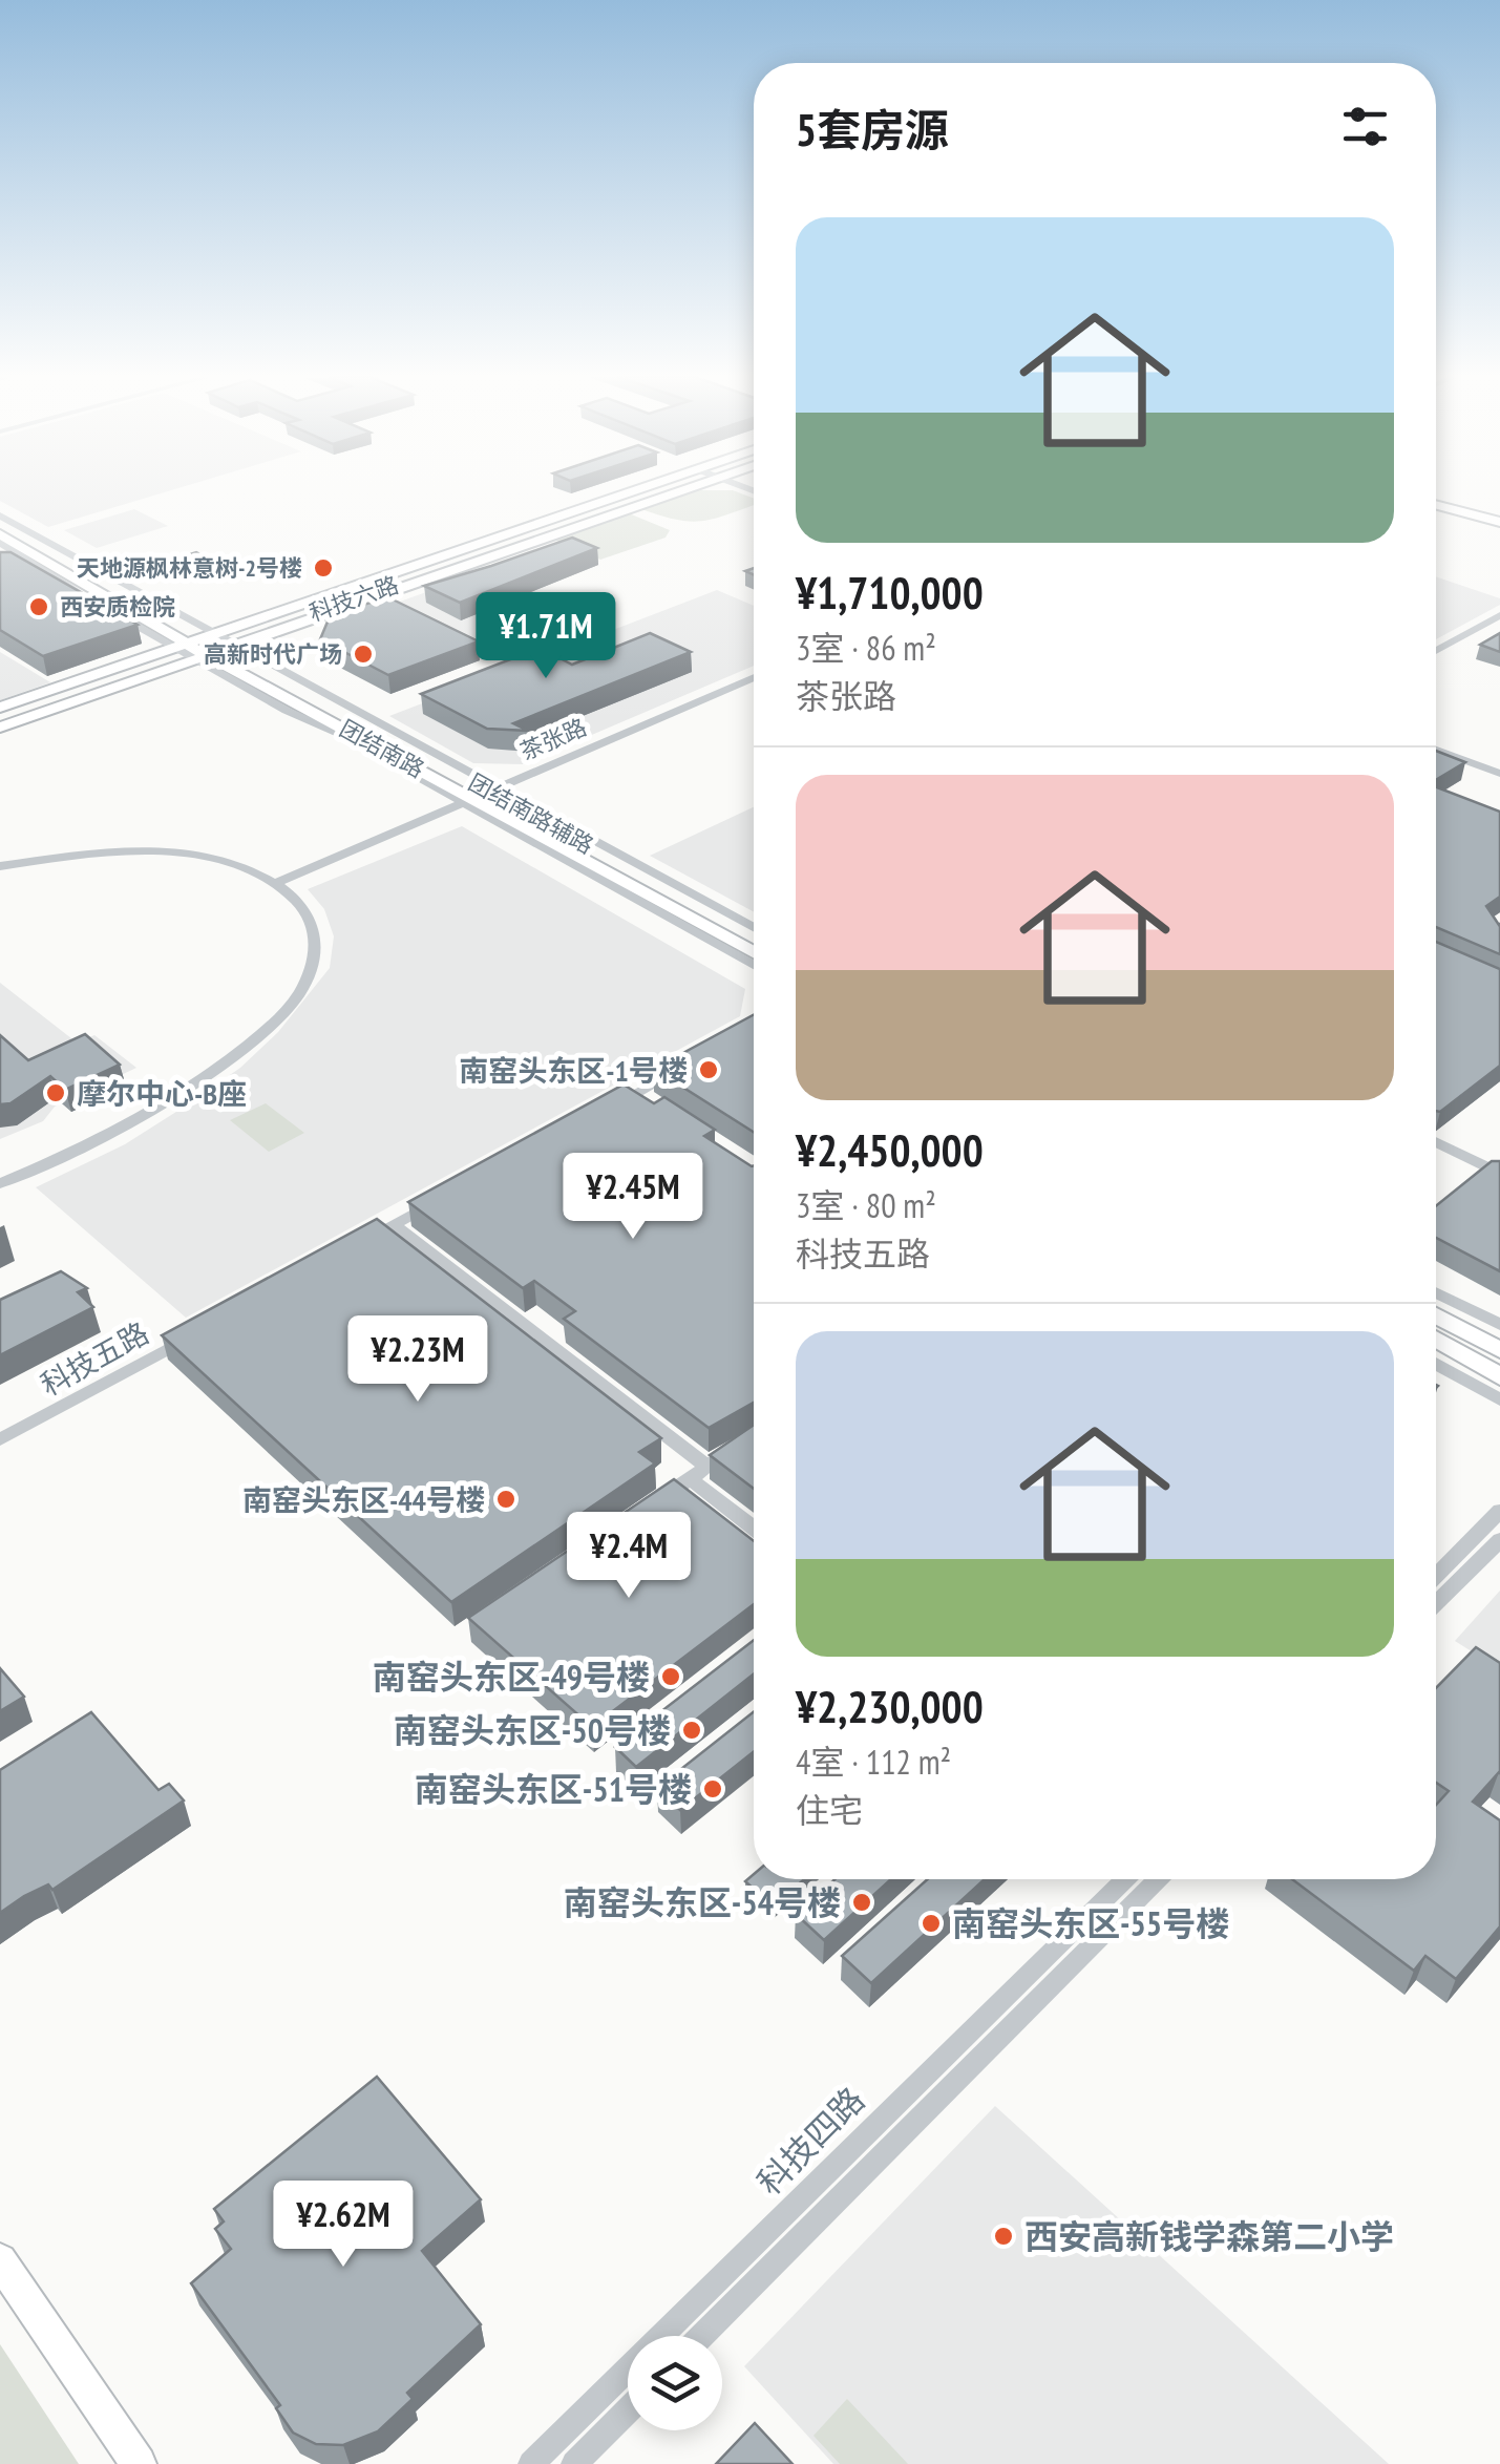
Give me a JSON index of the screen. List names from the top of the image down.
{
  "streets": {
    "main road": ["团结南路"],
    "street": [
      "茶张路",
      "团结南路辅路",
      "科技五路",
      "科技四路"
    ]
  },
  "crossings": [
    ["茶张路", "团结南路"],
    ["茶张路", "团结南路辅路"],
    ["团结南路", "团结南路辅路"]
  ],
  "places": [
    "天地源枫林意树-2号楼",
    "西安质检院",
    "高新时代广场",
    "南窑头东区-1号楼",
    "摩尔中心-B座",
    "南窑头东区-44号楼",
    "南窑头东区-49号楼",
    "南窑头东区-50号楼",
    "南窑头东区-51号楼",
    "南窑头东区-54号楼",
    "南窑头东区-55号楼",
    "西安高新钱学森第二小学"
  ],
  "page": {
    "heading": "5套房源",
    "list": [
      {
        "name": "¥1,710,000",
        "note": "3室 · 86 m² · 茶张路"
      },
      {
        "name": "¥2,450,000",
        "note": "3室 · 80 m² · 科技五路"
      },
      {
        "name": "¥2,230,000",
        "note": "4室 · 112 m² · 住宅"
      }
    ],
    "price": [
      "¥1.71M",
      "¥2.45M",
      "¥2.23M",
      "¥2.4M",
      "¥2.62M"
    ]
  }
}
